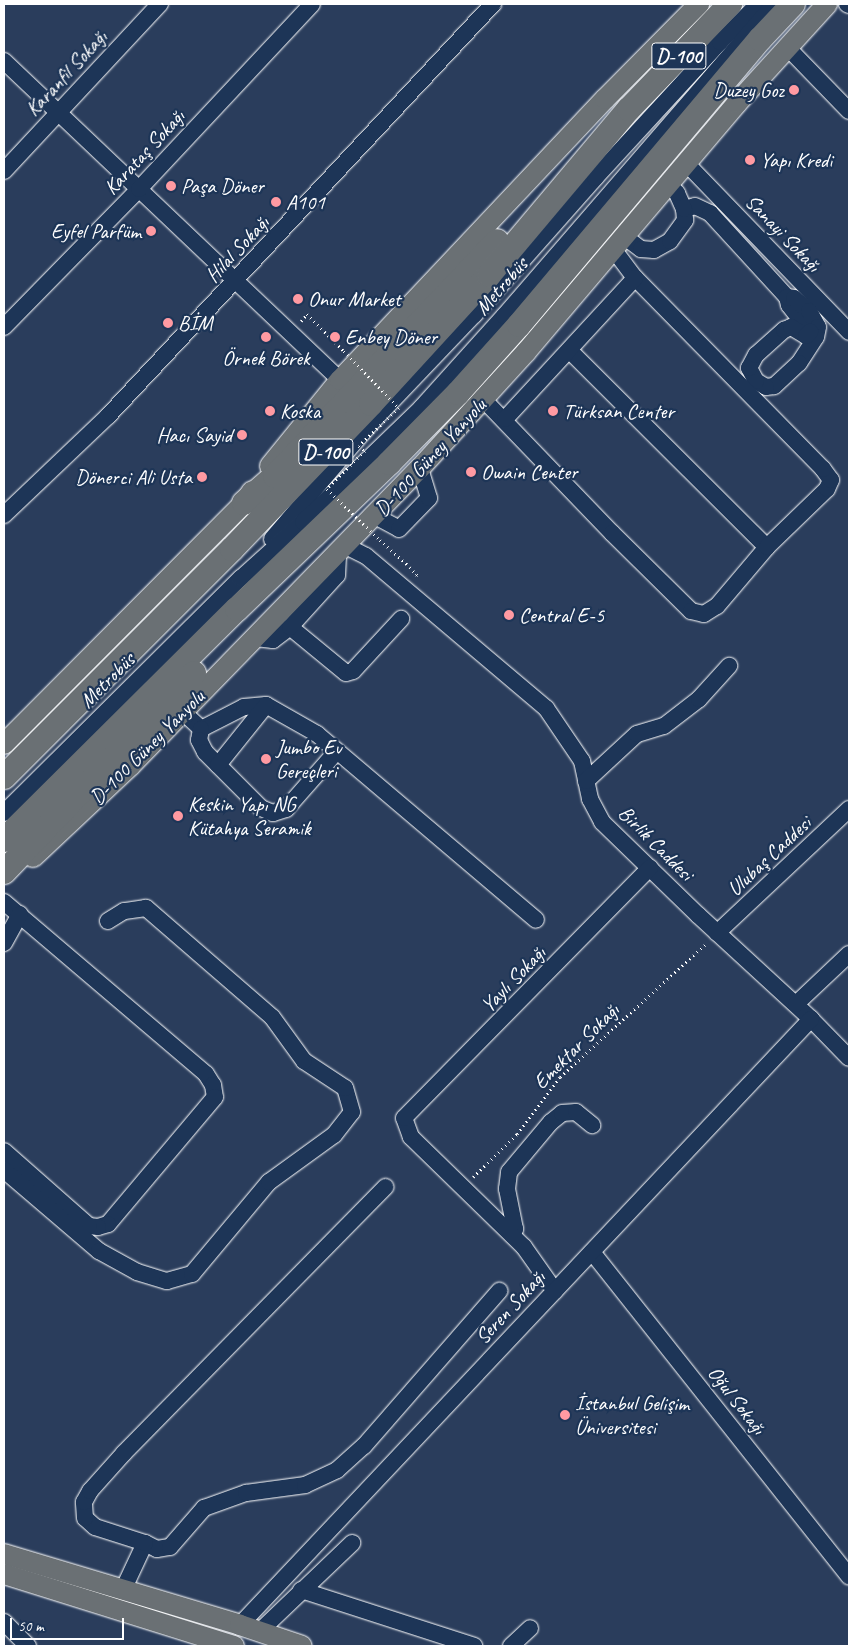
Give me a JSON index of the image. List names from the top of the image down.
{
  "streets": {
    "highway": ["D-100"],
    "main road": ["D-100 Güney Yanyolu"],
    "street": [
      "Karanfil Sokağı",
      "Karataş Sokağı",
      "Sanayi Sokağı",
      "Hilal Sokağı",
      "Metrobüs",
      "Birlik Caddesi",
      "Ulubaş Caddesi",
      "Yaylı Sokağı",
      "Seren Sokağı",
      "Oğul Sokağı"
    ],
    "path": ["Emektar Sokağı"]
  },
  "crossings": [
    ["Sanayi Sokağı", "D-100 Güney Yanyolu"],
    ["D-100 Güney Yanyolu", "Birlik Caddesi"],
    ["Birlik Caddesi", "Ulubaş Caddesi"],
    ["Birlik Caddesi", "Yaylı Sokağı"],
    ["Birlik Caddesi", "Emektar Sokağı"],
    ["Birlik Caddesi", "Seren Sokağı"],
    ["Ulubaş Caddesi", "Emektar Sokağı"],
    ["Yaylı Sokağı", "Emektar Sokağı"],
    ["Seren Sokağı", "Oğul Sokağı"]
  ],
  "places": [
    "Duzey Goz",
    "Yapı Kredi",
    "Paşa Döner",
    "A101",
    "Eyfel Parfüm",
    "Onur Market",
    "BİM",
    "Örnek Börek",
    "Enbey Döner",
    "Koska",
    "Türksan Center",
    "Hacı Sayid",
    "Owain Center",
    "Dönerci Ali Usta",
    "Central E-5",
    "Jumbo Ev Gereçleri",
    "Keskin Yapı NG Kütahya Seramik",
    "İstanbul Gelişim Üniversitesi"
  ],
  "scale_bar": "50 m"
}
